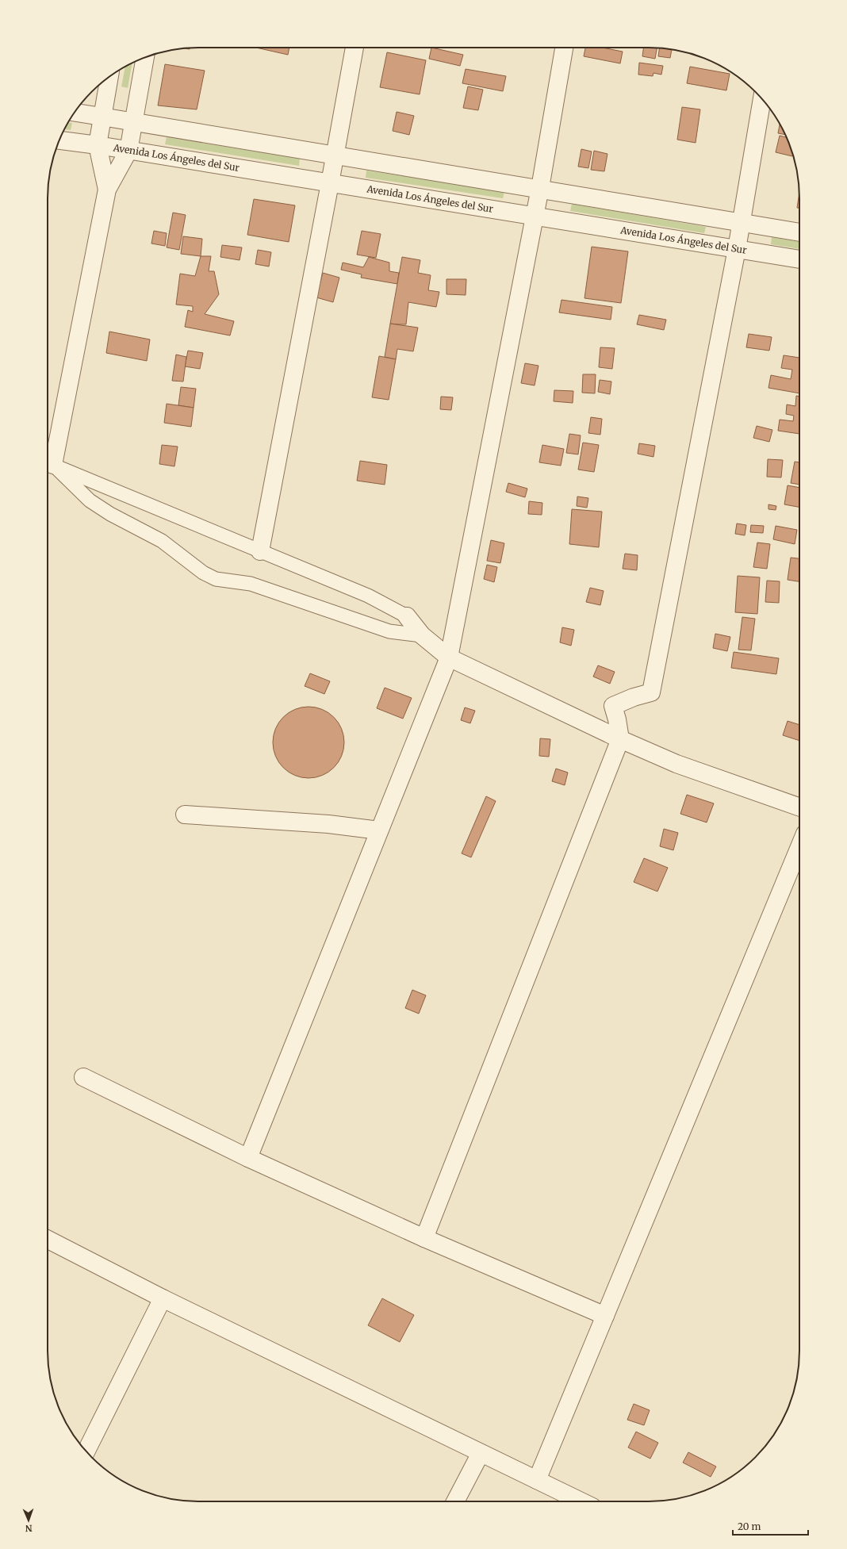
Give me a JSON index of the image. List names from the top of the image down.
{
  "streets": {
    "street": ["Avenida Los Ángeles del Sur"]
  },
  "scale_bar": "20 m",
  "north": "bottom"
}
